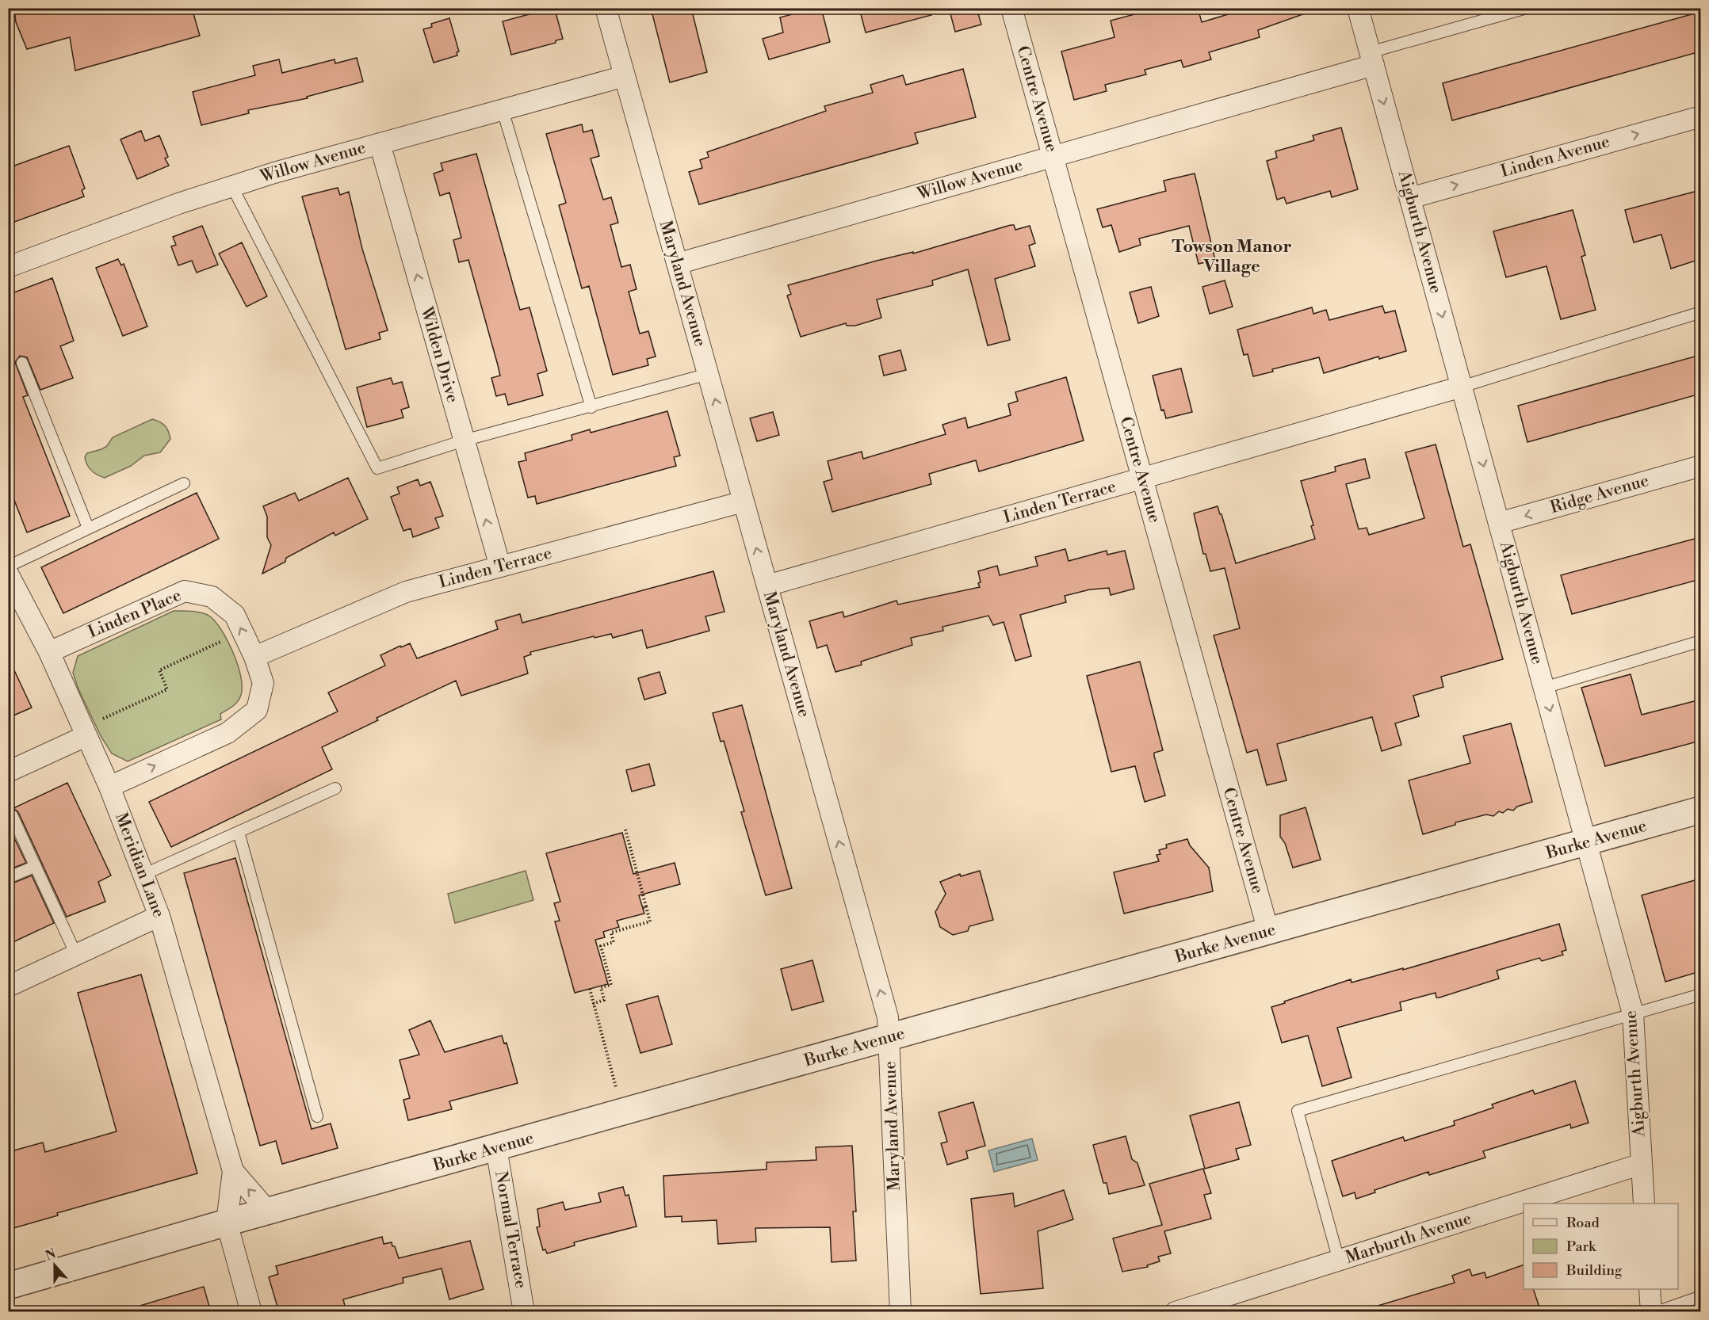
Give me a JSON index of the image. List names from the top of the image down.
{
  "streets": {
    "street": [
      "Centre Avenue",
      "Linden Avenue",
      "Willow Avenue",
      "Aigburth Avenue",
      "Maryland Avenue",
      "Wilden Drive",
      "Ridge Avenue",
      "Linden Terrace",
      "Linden Place",
      "Burke Avenue",
      "Meridian Lane",
      "Normal Terrace",
      "Marburth Avenue"
    ]
  },
  "crossings": [
    ["Centre Avenue", "Willow Avenue"],
    ["Centre Avenue", "Linden Terrace"],
    ["Centre Avenue", "Burke Avenue"],
    ["Linden Avenue", "Aigburth Avenue"],
    ["Willow Avenue", "Aigburth Avenue"],
    ["Willow Avenue", "Maryland Avenue"],
    ["Willow Avenue", "Wilden Drive"],
    ["Aigburth Avenue", "Ridge Avenue"],
    ["Aigburth Avenue", "Linden Terrace"],
    ["Aigburth Avenue", "Burke Avenue"],
    ["Aigburth Avenue", "Marburth Avenue"],
    ["Maryland Avenue", "Linden Terrace"],
    ["Maryland Avenue", "Burke Avenue"],
    ["Wilden Drive", "Linden Terrace"],
    ["Linden Terrace", "Linden Place"],
    ["Linden Place", "Meridian Lane"],
    ["Burke Avenue", "Meridian Lane"],
    ["Burke Avenue", "Normal Terrace"]
  ],
  "one_way": [
    "Linden Avenue",
    "Aigburth Avenue",
    "Maryland Avenue",
    "Wilden Drive",
    "Ridge Avenue"
  ],
  "districts": ["Towson Manor Village"],
  "legend": ["Road", "Park", "Building"],
  "north": "top"
}
